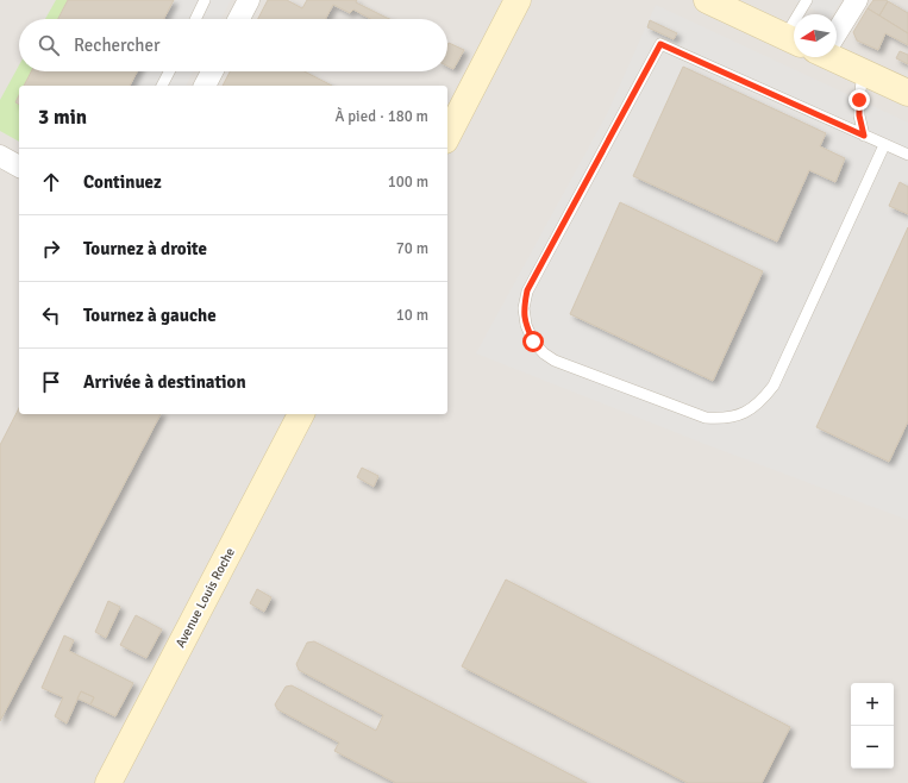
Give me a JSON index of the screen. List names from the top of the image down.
{
  "streets": {
    "main road": ["Avenue Louis Roche"]
  },
  "north": "left",
  "page": {
    "search": "Rechercher",
    "heading": ["3 min", "À pied · 180 m"],
    "list": [
      ["Continuez", "100 m"],
      ["Tournez à droite", "70 m"],
      ["Tournez à gauche", "10 m"],
      "Arrivée à destination"
    ],
    "map_buttons": ["+", "−"]
  }
}
